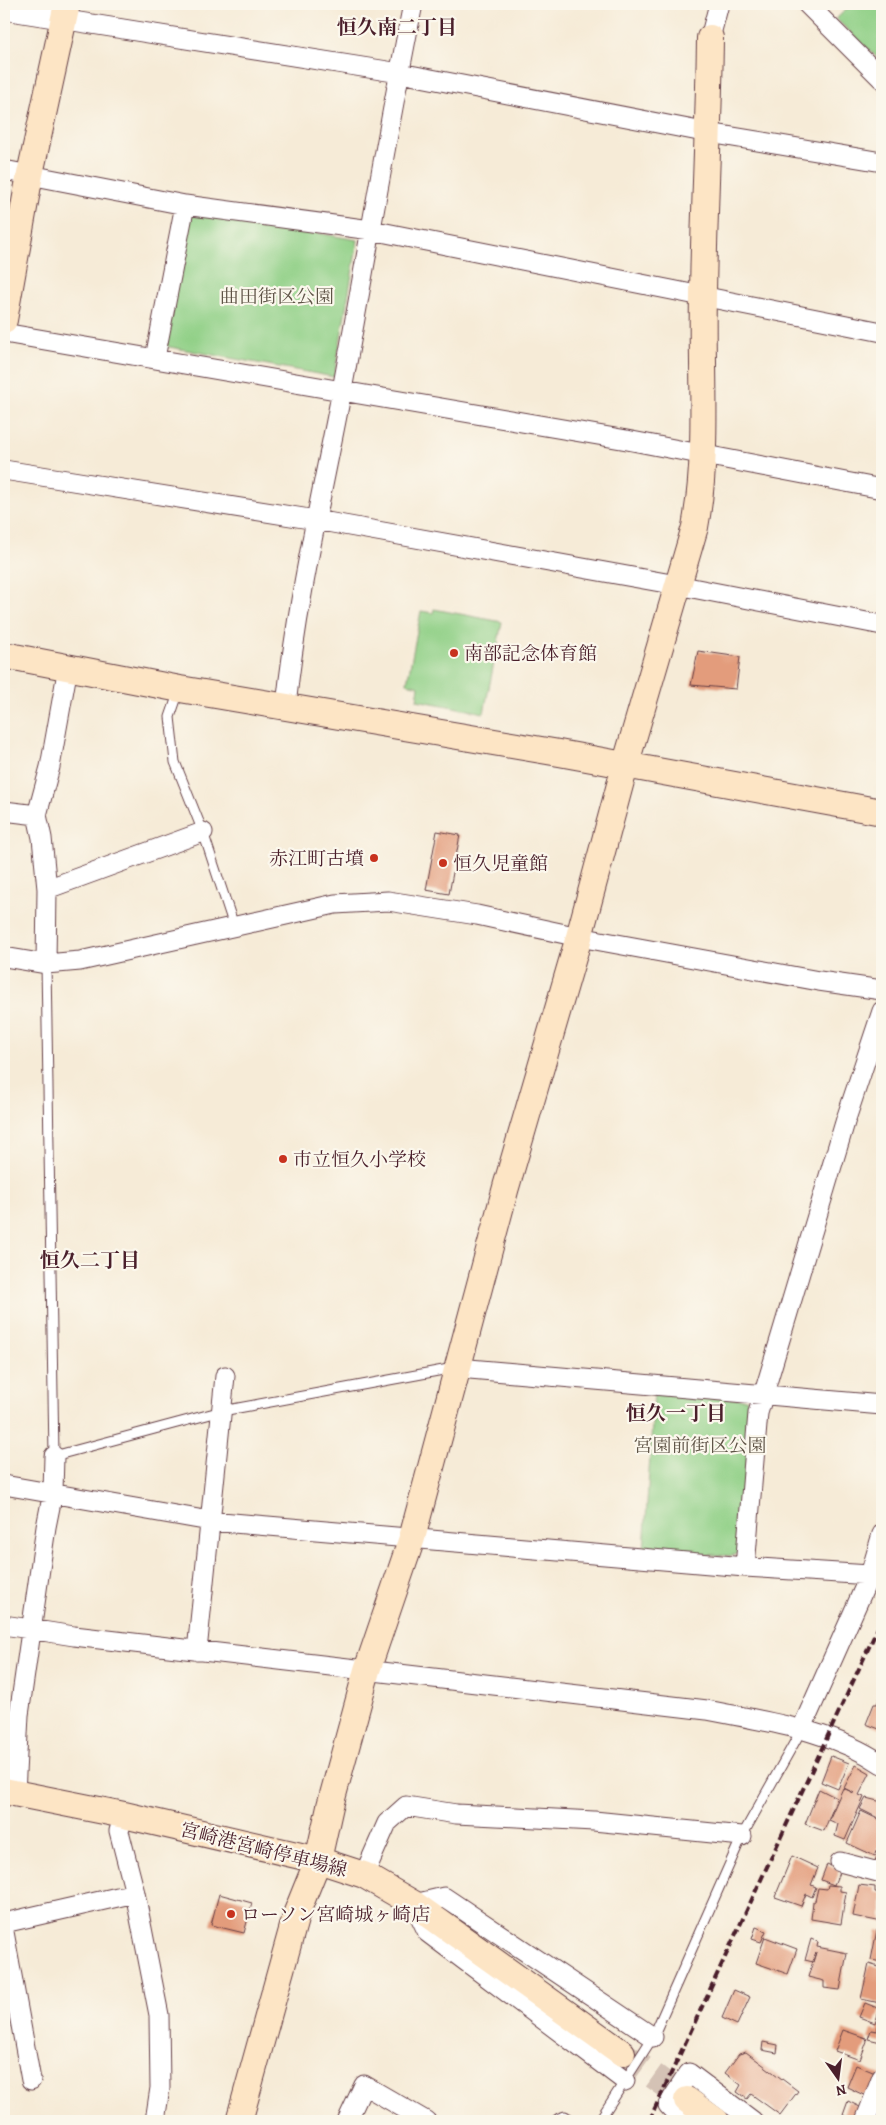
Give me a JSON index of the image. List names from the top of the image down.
{
  "streets": {
    "street": ["宮崎港宮崎停車場線"]
  },
  "districts": ["恒久南二丁目", "恒久二丁目", "恒久一丁目"],
  "parks": ["曲田街区公園", "宮園前街区公園"],
  "places": [
    "南部記念体育館",
    "赤江町古墳",
    "恒久児童館",
    "市立恒久小学校",
    "ローソン宮崎城ヶ崎店"
  ],
  "north": "bottom"
}
